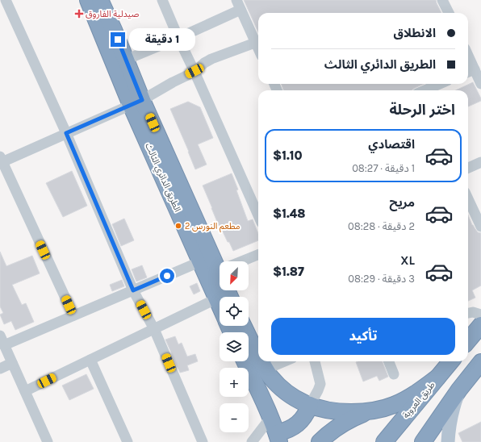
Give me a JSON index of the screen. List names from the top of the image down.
{
  "streets": {
    "highway": ["الطريق الدائري الثالث", "طريق العروبة"]
  },
  "places": {
    "health": ["صيدلية الفاروق"],
    "other": ["مطعم النورس 2"]
  },
  "north": "bottom left",
  "page": {
    "banner": ["الانطلاق", "الطريق الدائري الثالث"],
    "bubble": "1 دقيقة",
    "heading": "اختر الرحلة",
    "list": [
      {
        "name": "اقتصادي",
        "note": "1 دقيقة · 08:27",
        "value": "$1.10"
      },
      {
        "name": "مريح",
        "note": "2 دقيقة · 08:28",
        "value": "$1.48"
      },
      {
        "name": "XL",
        "note": "3 دقيقة · 08:29",
        "value": "$1.87"
      }
    ],
    "map_buttons": ["+", "−"],
    "buttons": "تأكيد"
  }
}
